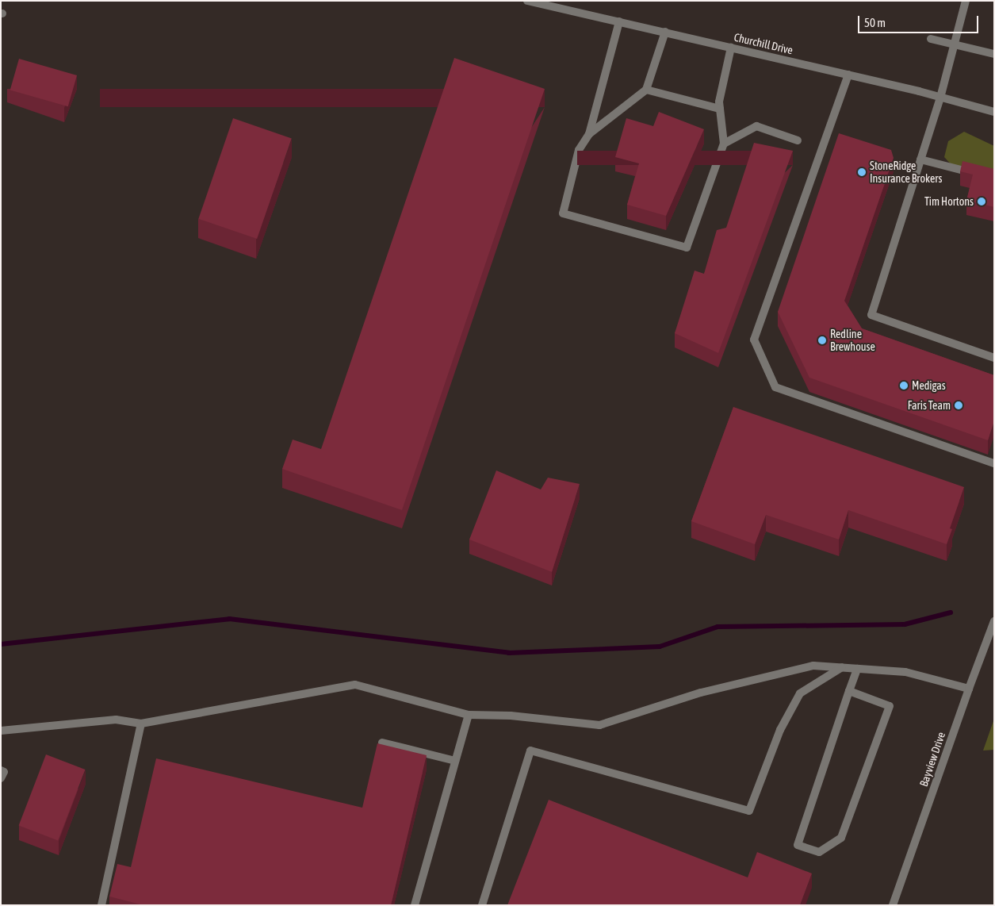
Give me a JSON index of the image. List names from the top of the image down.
{
  "streets": {
    "street": ["Churchill Drive", "Bayview Drive"]
  },
  "places": [
    "StoneRidge Insurance Brokers",
    "Tim Hortons",
    "Redline Brewhouse",
    "Medigas",
    "Faris Team"
  ],
  "scale_bar": "50 m"
}
